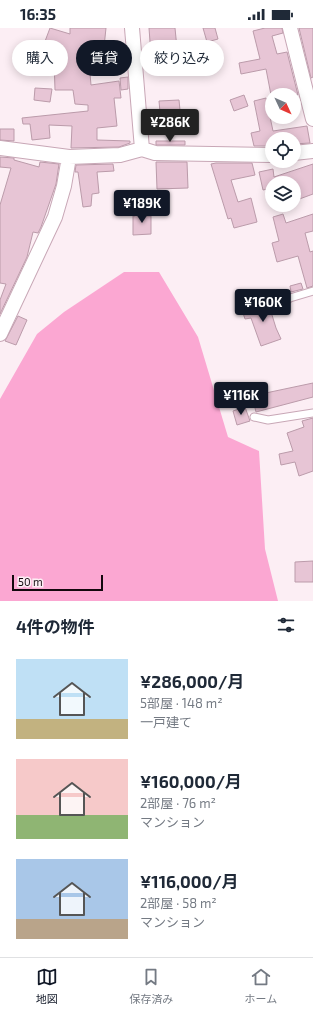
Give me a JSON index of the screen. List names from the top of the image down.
{
  "scale_bar": "50 m",
  "north": "bottom right",
  "page": {
    "status": "16:35",
    "chip": ["購入", "賃貸", "絞り込み"],
    "price": [
      "¥286K",
      "¥189K",
      "¥160K",
      "¥116K"
    ],
    "scale": "50 m",
    "heading": "4件の物件",
    "list": [
      {
        "name": "¥286,000/月",
        "note": "5部屋 · 148 m² · 一戸建て"
      },
      {
        "name": "¥160,000/月",
        "note": "2部屋 · 76 m² · マンション"
      },
      {
        "name": "¥116,000/月",
        "note": "2部屋 · 58 m² · マンション"
      }
    ],
    "tabs": ["地図", "保存済み", "ホーム"]
  }
}
